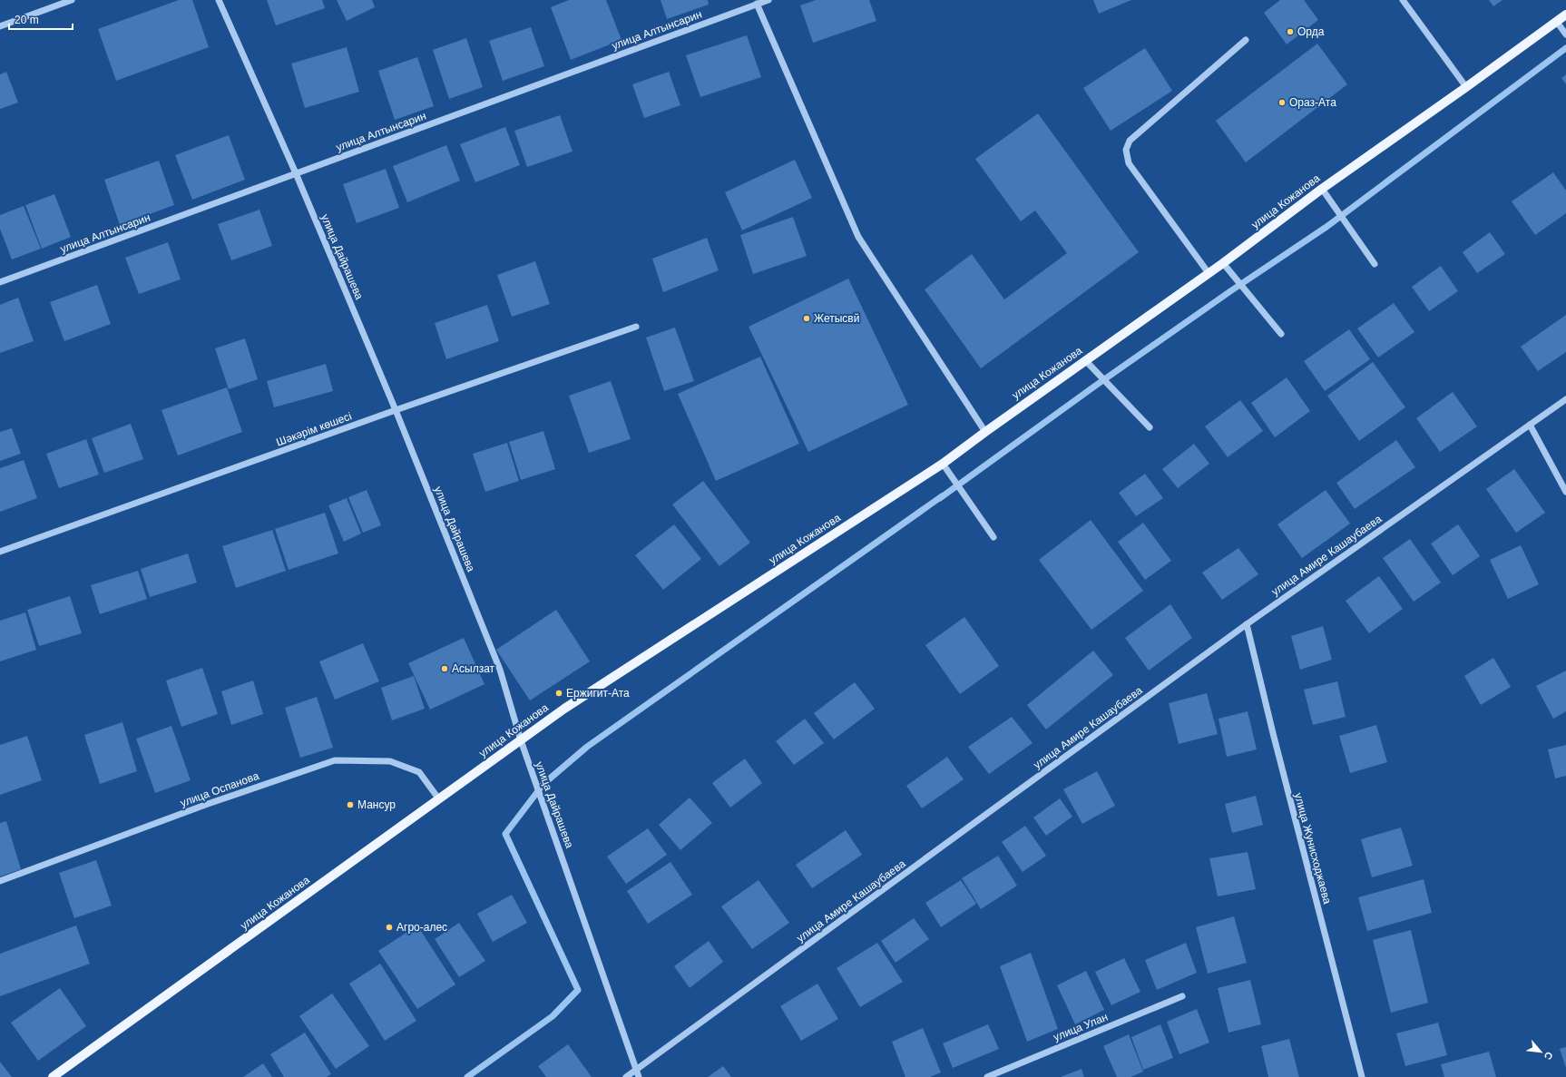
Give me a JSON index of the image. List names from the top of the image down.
{
  "streets": {
    "main road": ["улица Кожанова"],
    "street": [
      "улица Алтынсарин",
      "улица Дайрашева",
      "Шәкәрім көшесі",
      "улица Амире Кашаубаева",
      "улица Оспанова",
      "улица Жунисходжаева",
      "улица Улан"
    ]
  },
  "crossings": [
    ["улица Алтынсарин", "улица Дайрашева"],
    ["улица Кожанова", "улица Дайрашева"],
    ["улица Кожанова", "улица Оспанова"],
    ["улица Дайрашева", "Шәкәрім көшесі"],
    ["улица Дайрашева", "улица Амире Кашаубаева"],
    ["улица Амире Кашаубаева", "улица Жунисходжаева"]
  ],
  "places": [
    "Орда",
    "Ораз-Ата",
    "Жетысвй",
    "Асылзат",
    "Ержигит-Ата",
    "Мансур",
    "Агро-алес"
  ],
  "scale_bar": "20 m",
  "north": "bottom right"
}
